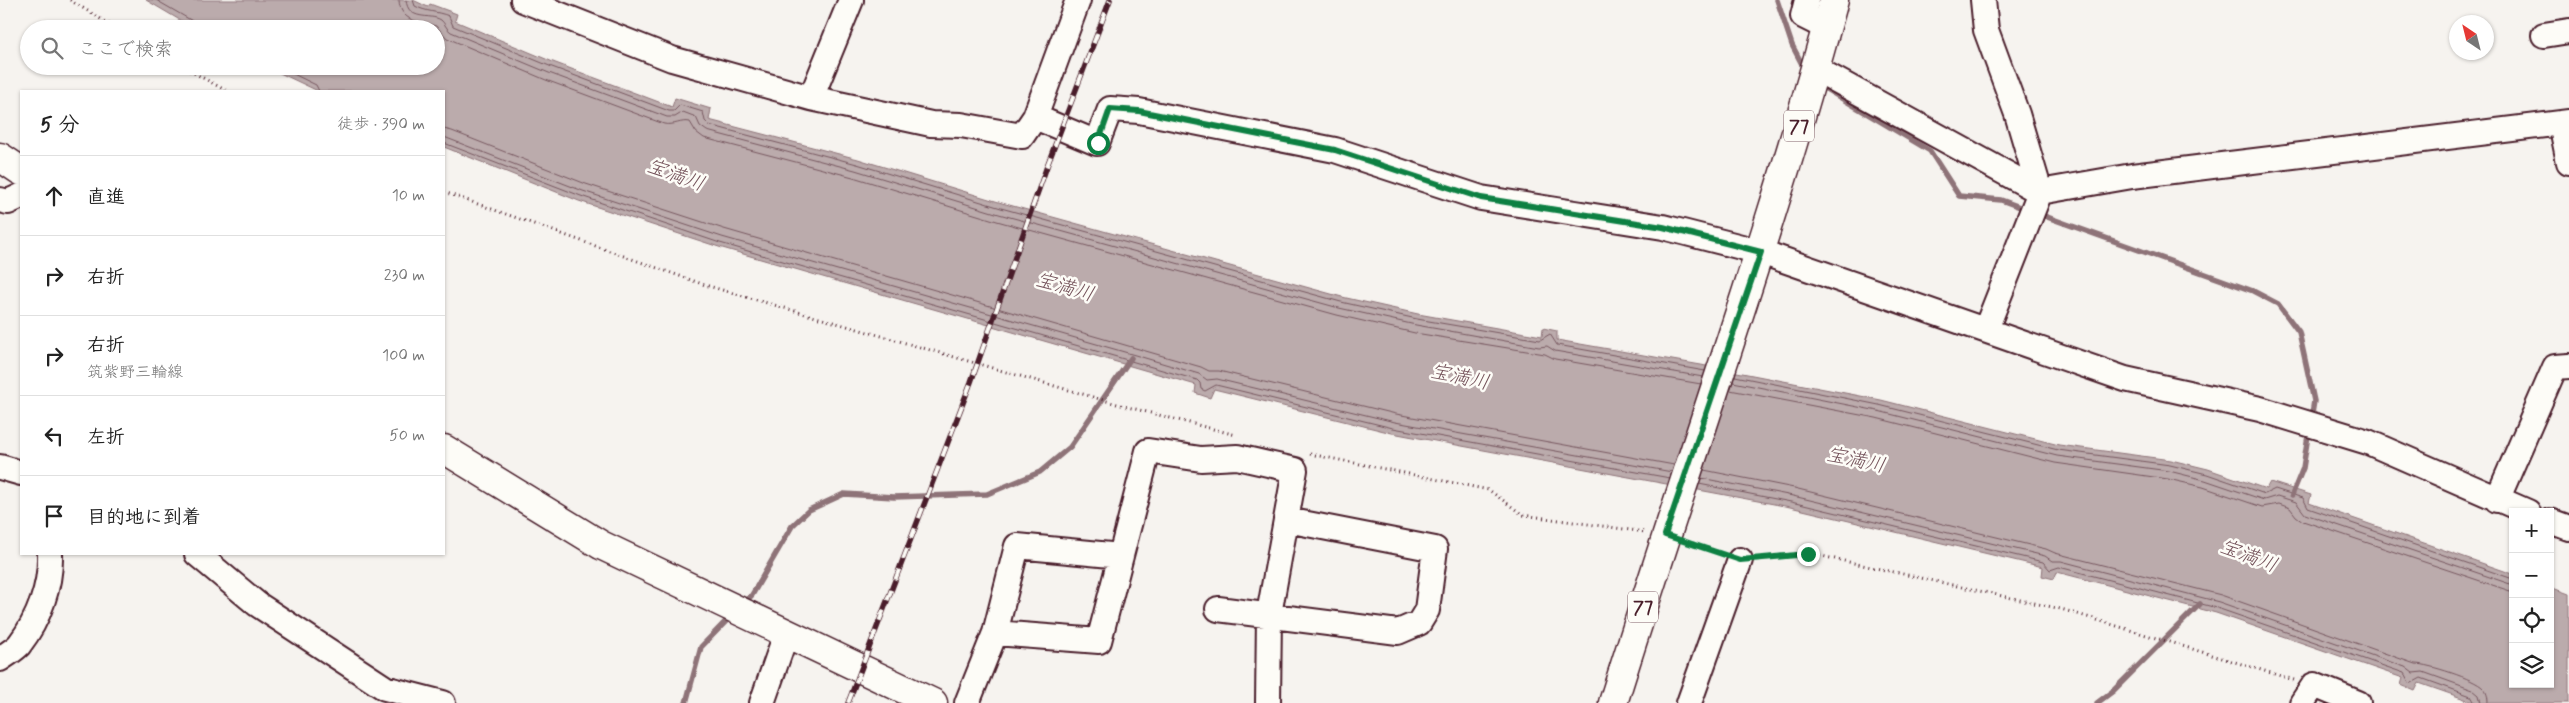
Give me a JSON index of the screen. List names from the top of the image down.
{
  "streets": {
    "main road": ["77"]
  },
  "water": ["宝満川"],
  "north": "top left",
  "page": {
    "search": "ここで検索",
    "heading": ["5 分", "徒歩 · 390 m"],
    "list": [
      ["直進", "10 m"],
      ["右折", "230 m"],
      ["右折", "筑紫野三輪線", "100 m"],
      ["左折", "50 m"],
      "目的地に到着"
    ],
    "map_buttons": ["+", "−"]
  }
}
